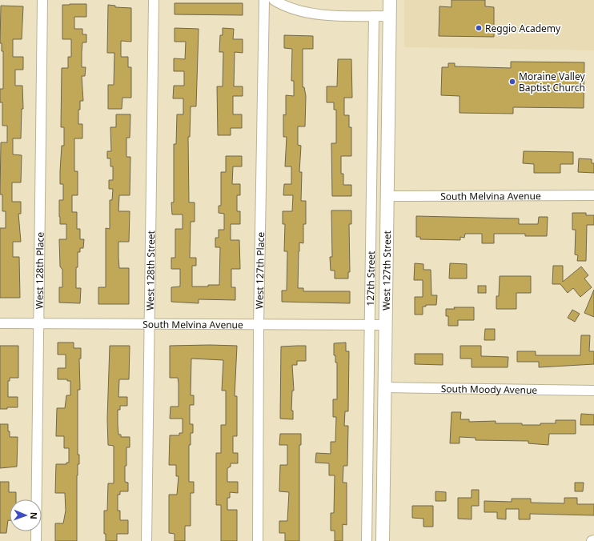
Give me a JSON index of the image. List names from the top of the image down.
{
  "streets": {
    "main road": ["West 127th Street"],
    "street": [
      "South Melvina Avenue",
      "West 128th Place",
      "West 128th Street",
      "West 127th Place",
      "127th Street",
      "South Moody Avenue"
    ]
  },
  "crossings": [
    ["South Melvina Avenue", "West 128th Place"],
    ["South Melvina Avenue", "West 128th Street"],
    ["South Melvina Avenue", "West 127th Place"],
    ["South Melvina Avenue", "West 127th Street"],
    ["South Melvina Avenue", "127th Street"],
    ["West 127th Street", "South Moody Avenue"]
  ],
  "places": ["Reggio Academy", "Moraine Valley Baptist Church"],
  "north": "right"
}
